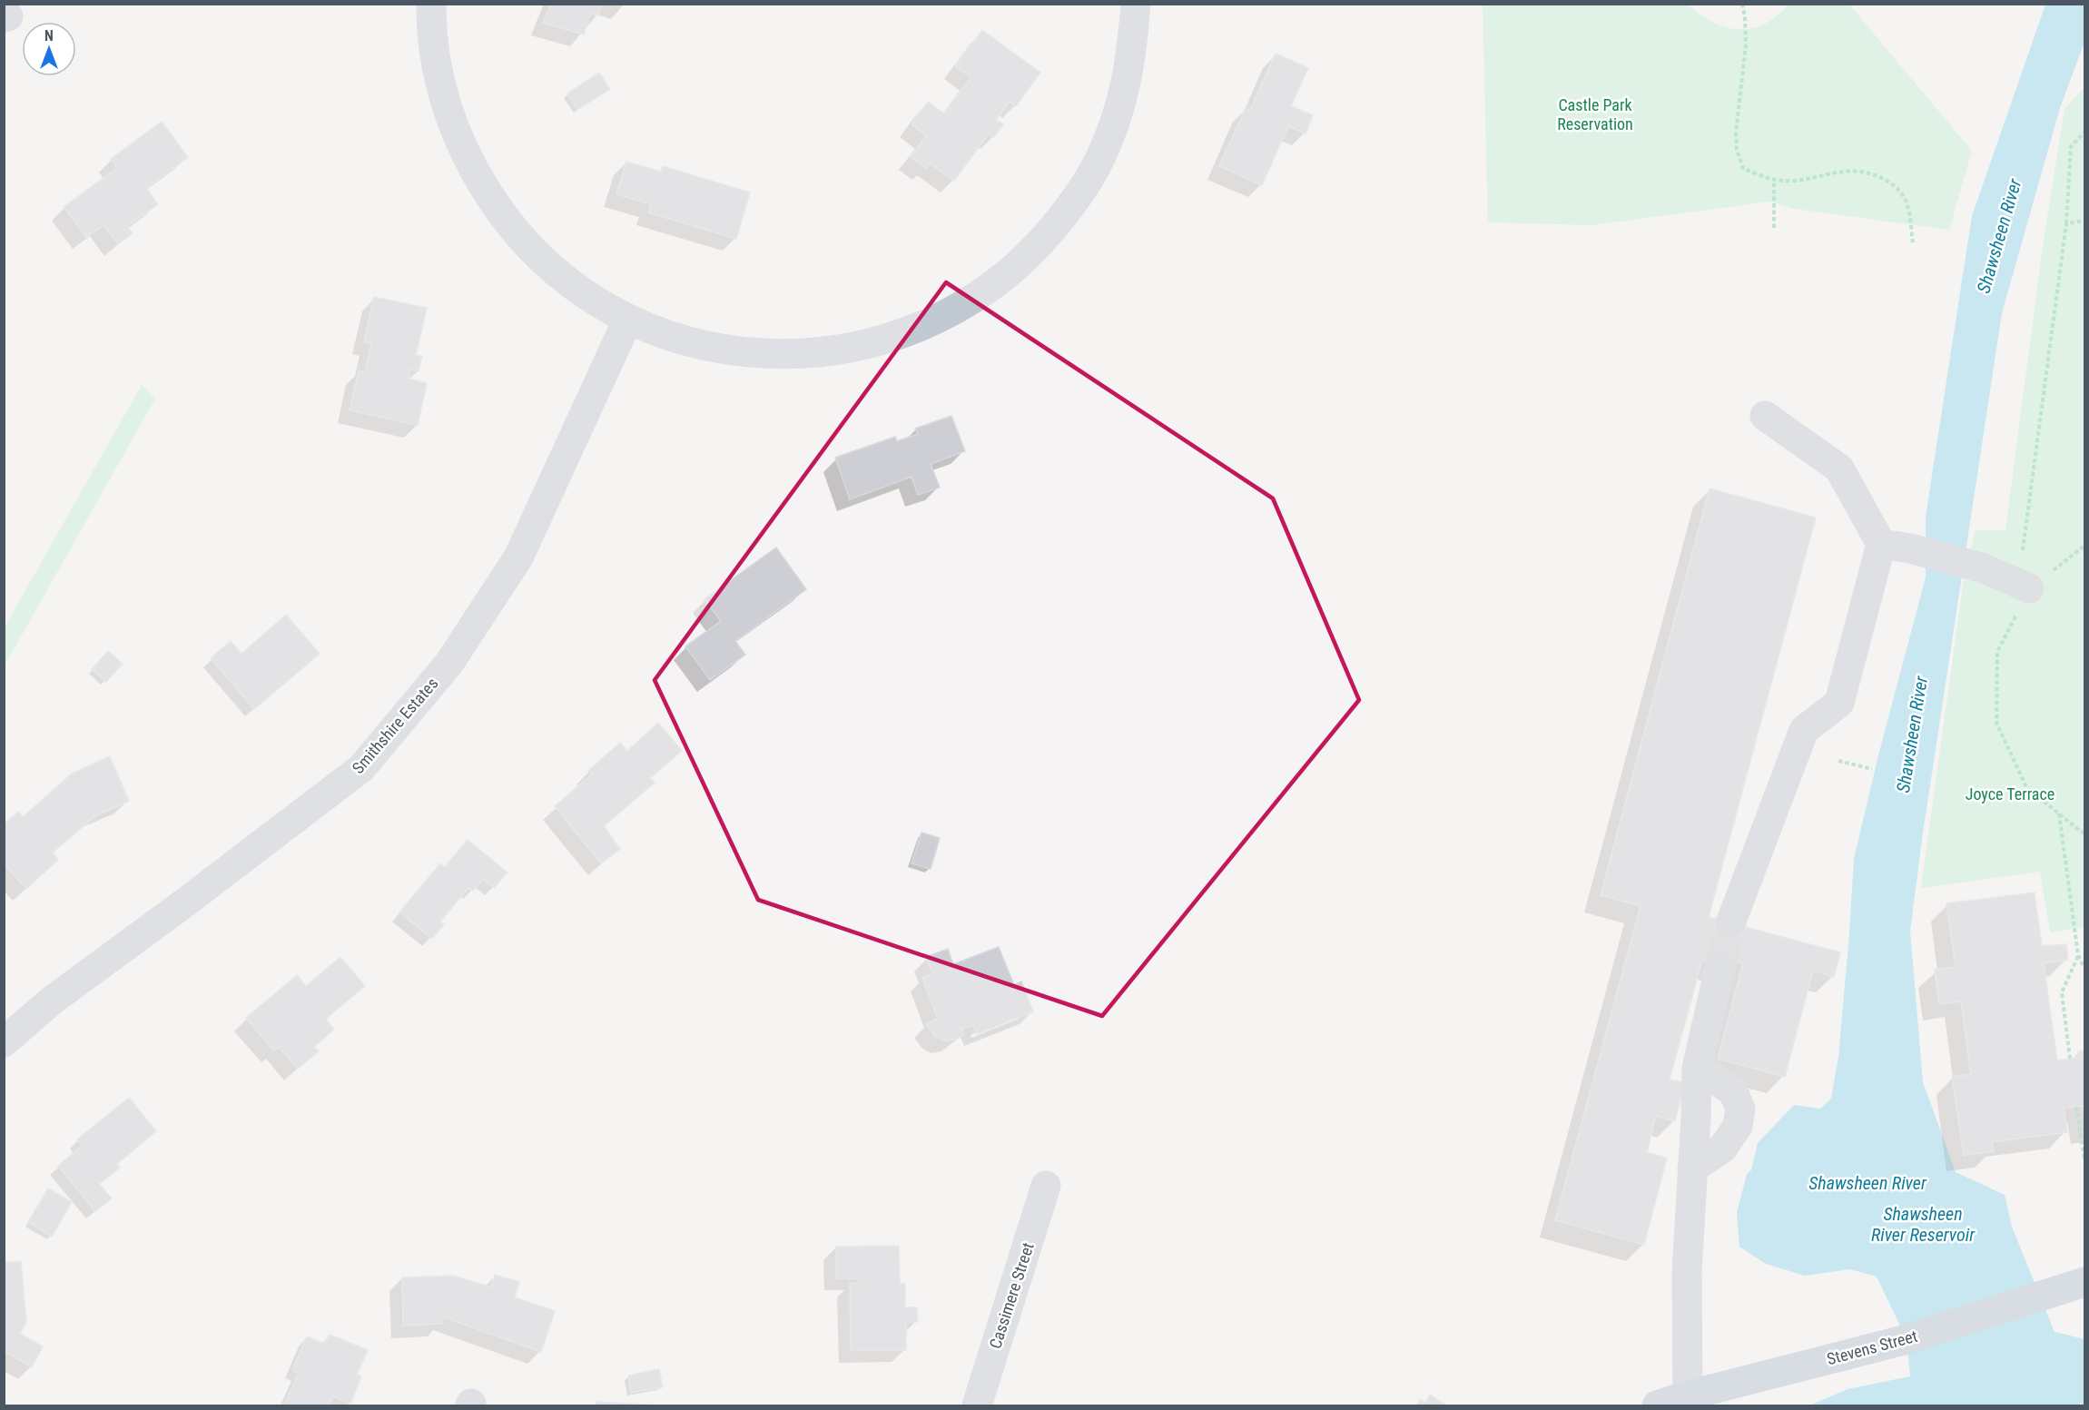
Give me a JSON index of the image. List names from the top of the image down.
{
  "streets": {
    "main road": ["Stevens Street"],
    "street": ["Smithshire Estates", "Cassimere Street"]
  },
  "water": ["Shawsheen River", "Shawsheen River Reservoir"],
  "parks": ["Castle Park Reservation", "Joyce Terrace"],
  "north": "top"
}
